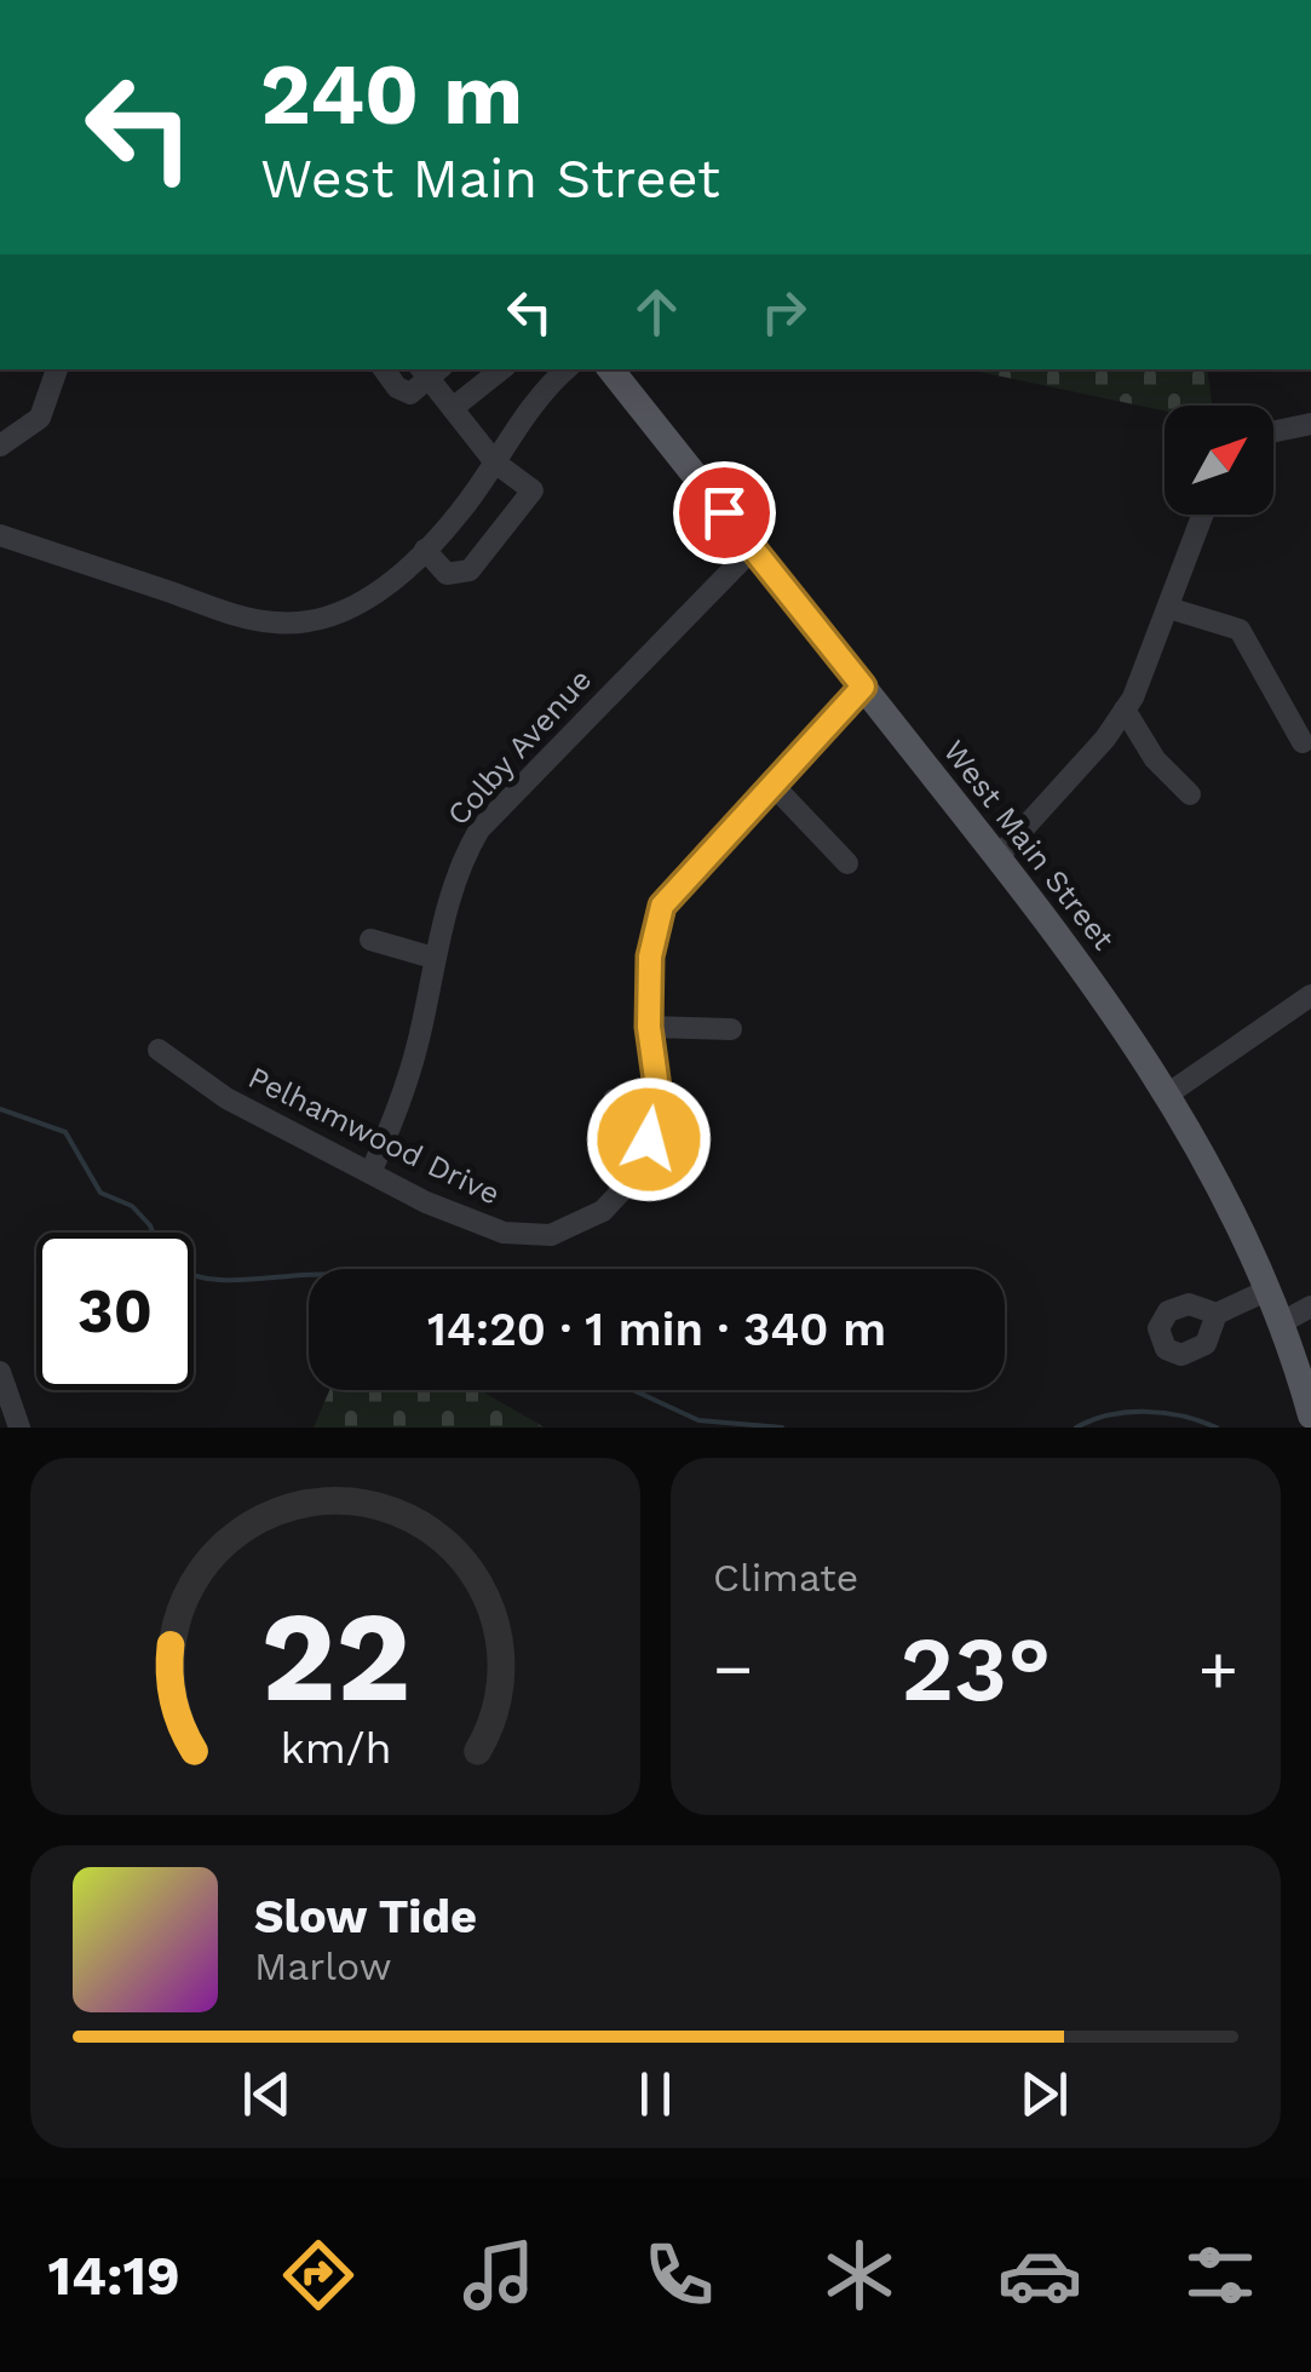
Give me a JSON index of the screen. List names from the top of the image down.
{
  "streets": {
    "main road": ["West Main Street"],
    "street": ["Colby Avenue", "Pelhamwood Drive"]
  },
  "crossings": [
    ["Colby Avenue", "West Main Street"],
    ["Colby Avenue", "Pelhamwood Drive"],
    ["West Main Street", "Pelhamwood Drive"]
  ],
  "north": "top right",
  "page": {
    "turn": ["240 m", "West Main Street"],
    "limit": "30",
    "trip": "14:20 · 1 min · 340 m",
    "tile": "Climate",
    "heat": ["−", "23°", "+"],
    "song": ["Slow Tide", "Marlow"],
    "tabs": "14:19",
    "gauge": ["22", "km/h"]
  }
}
